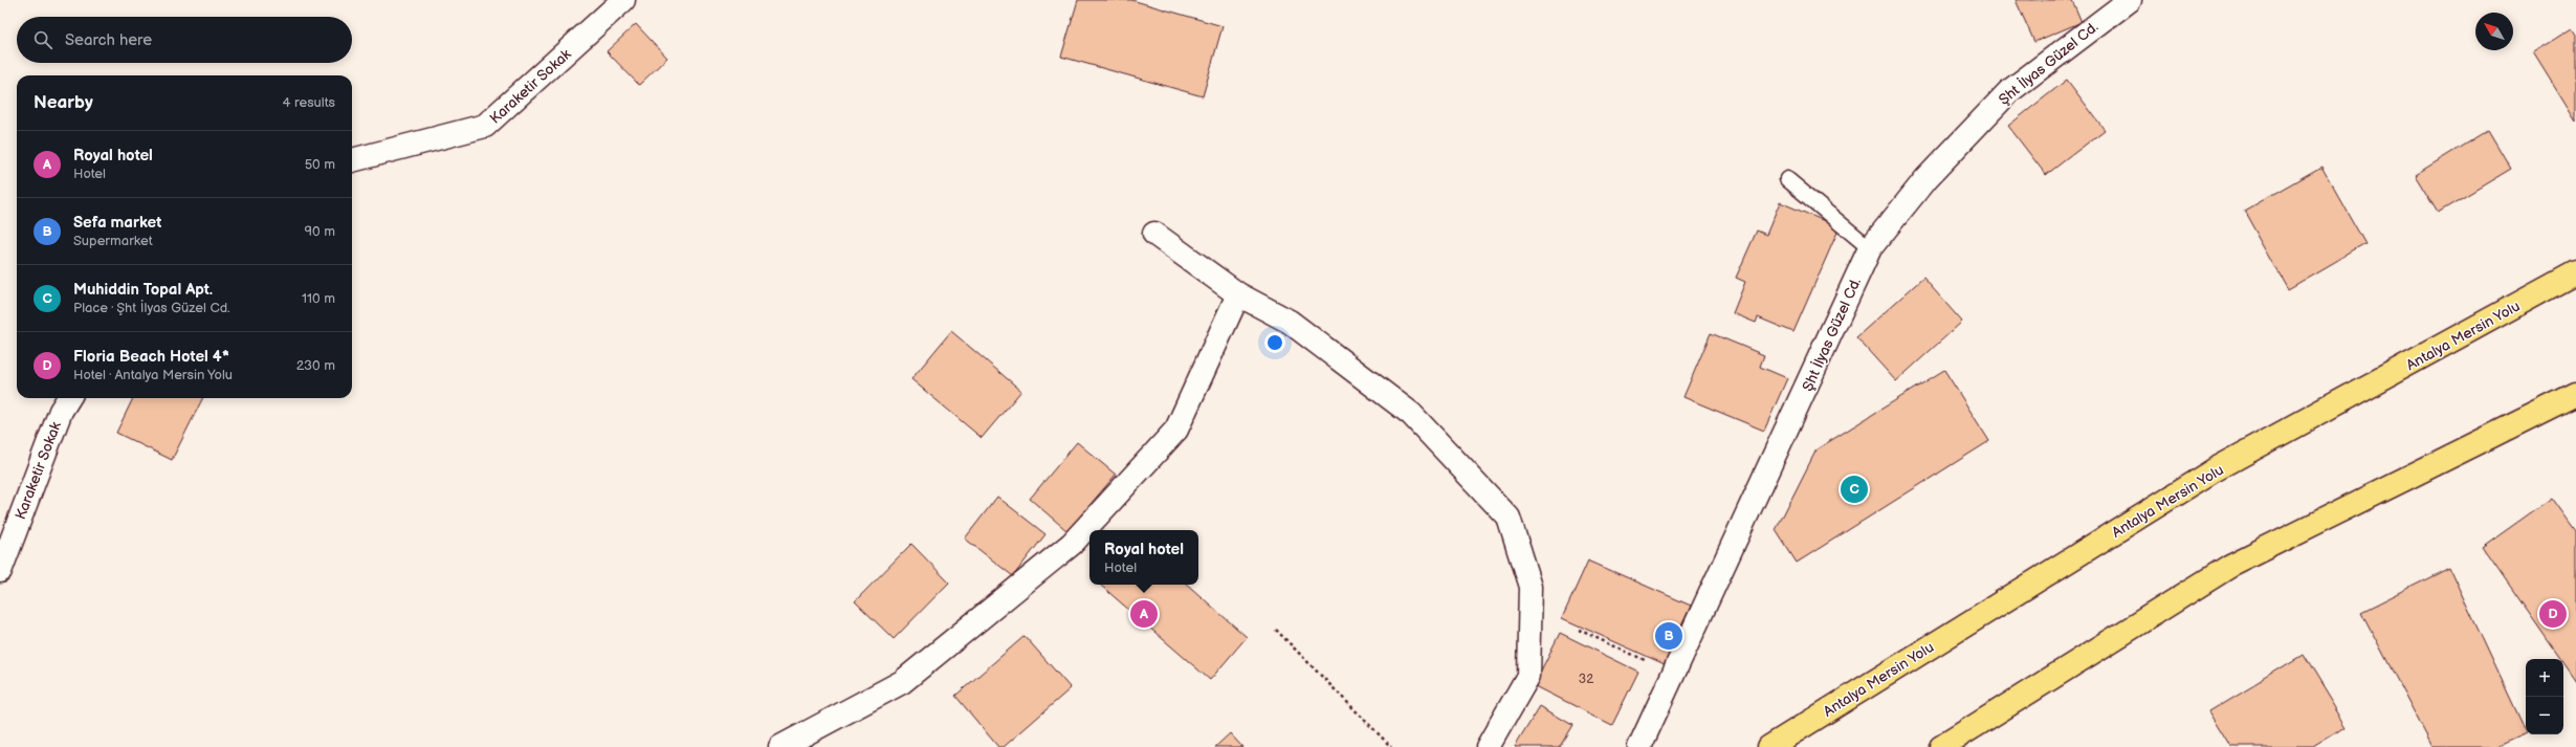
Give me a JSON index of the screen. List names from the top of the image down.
{
  "streets": {
    "highway": ["Antalya Mersin Yolu"],
    "street": ["Şht İlyas Güzel Cd.", "Karaketir Sokak"]
  },
  "house_numbers": ["32"],
  "north": "top left",
  "page": {
    "search": "Search here",
    "heading": ["Nearby", "4 results"],
    "list": [
      {
        "mark": "A",
        "name": "Royal hotel",
        "note": "Hotel",
        "value": "50 m"
      },
      {
        "mark": "B",
        "name": "Sefa market",
        "note": "Supermarket",
        "value": "90 m"
      },
      {
        "mark": "C",
        "name": "Muhiddin Topal Apt.",
        "note": "Place · Şht İlyas Güzel Cd.",
        "value": "110 m"
      },
      {
        "mark": "D",
        "name": "Floria Beach Hotel 4*",
        "note": "Hotel · Antalya Mersin Yolu",
        "value": "230 m"
      }
    ],
    "pins": [
      "C",
      "A",
      "D",
      "B"
    ],
    "popup": ["Royal hotel", "Hotel"],
    "map_buttons": ["+", "−"]
  }
}
